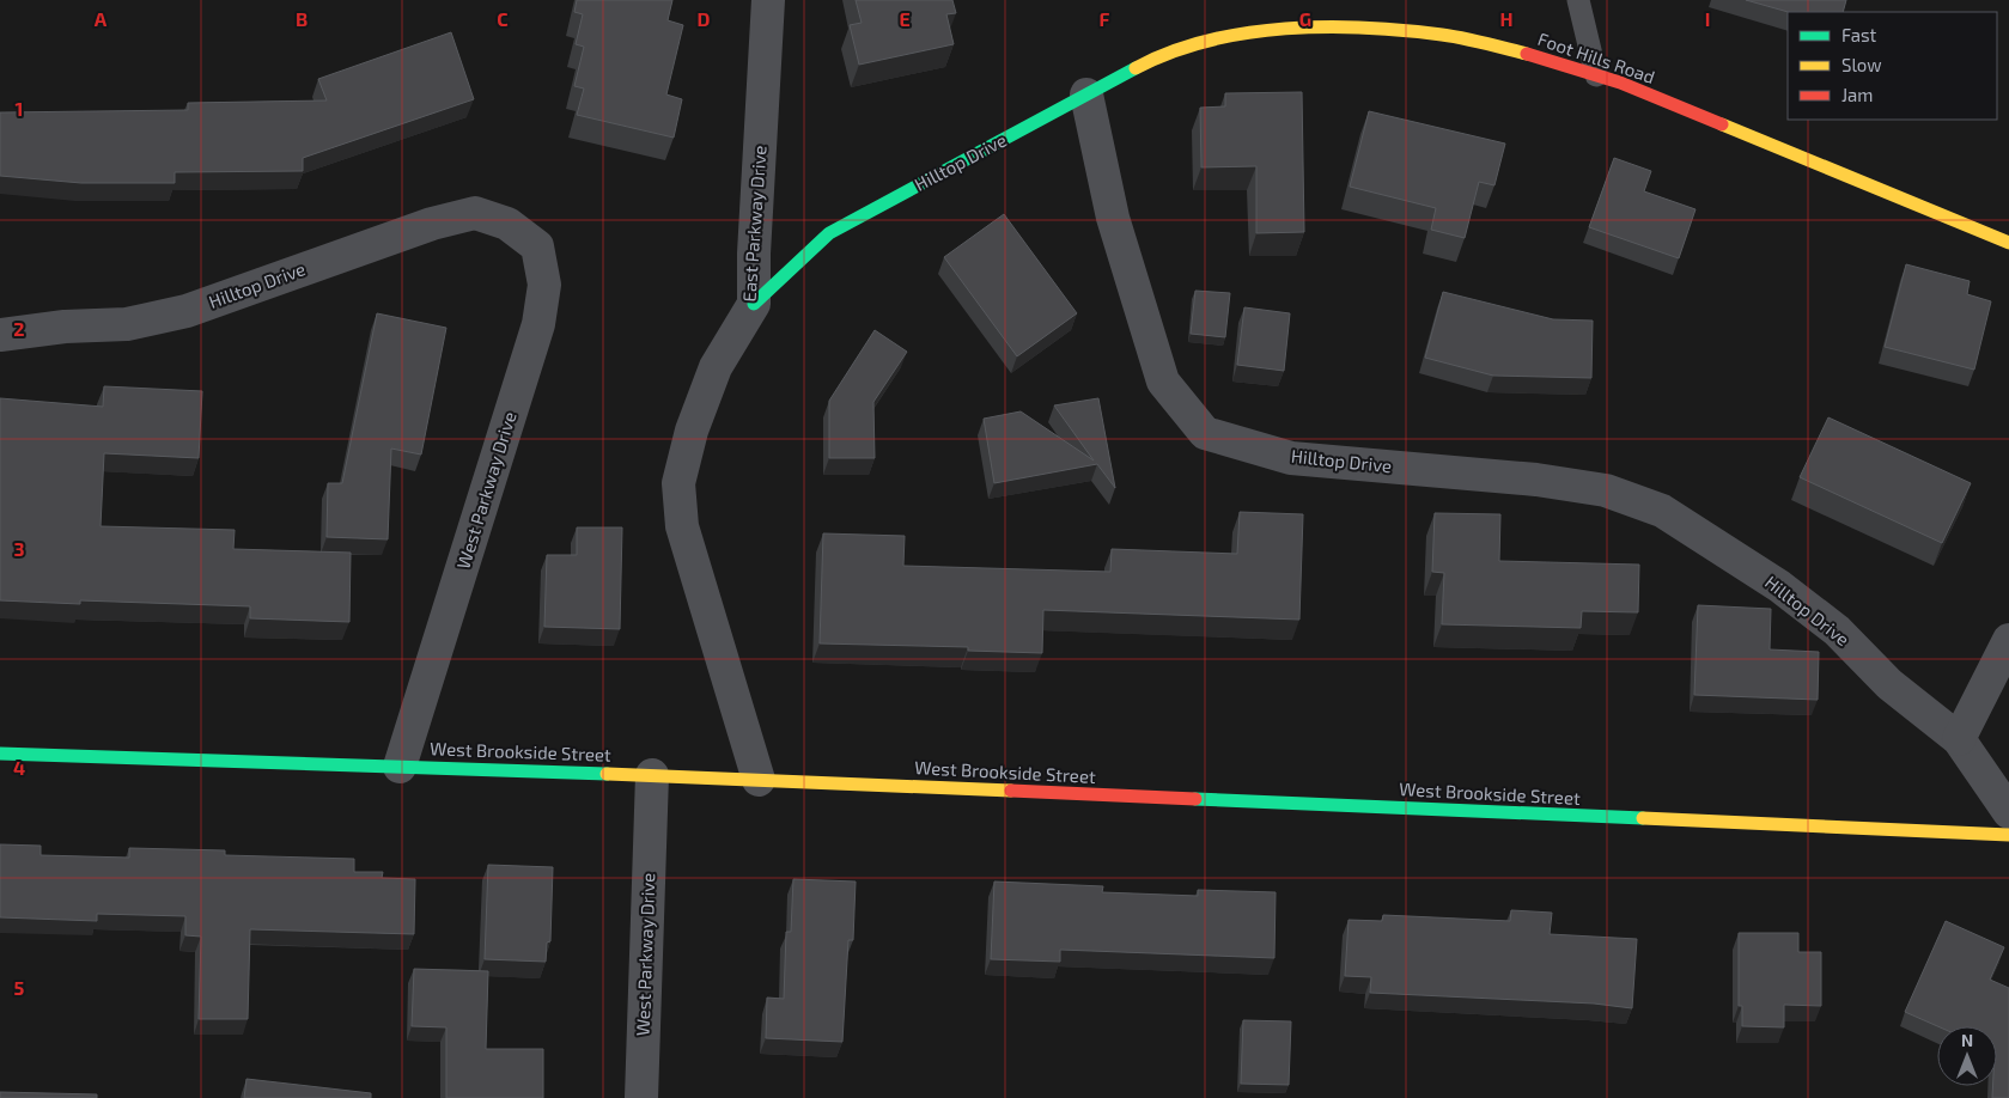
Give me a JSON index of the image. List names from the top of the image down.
{
  "streets": {
    "street": [
      "Foot Hills Road",
      "Hilltop Drive",
      "East Parkway Drive",
      "West Parkway Drive",
      "West Brookside Street"
    ]
  },
  "crossings": [
    ["Foot Hills Road", "Hilltop Drive"],
    ["Hilltop Drive", "East Parkway Drive"],
    ["Hilltop Drive", "West Parkway Drive"],
    ["East Parkway Drive", "West Brookside Street"],
    ["West Parkway Drive", "West Brookside Street"]
  ],
  "legend": ["Fast", "Slow", "Jam"],
  "north": "top",
  "grid": {
    "columns": [
      "A",
      "B",
      "C",
      "D",
      "E",
      "F",
      "G",
      "H",
      "I"
    ],
    "rows": [
      "1",
      "2",
      "3",
      "4",
      "5"
    ]
  }
}
